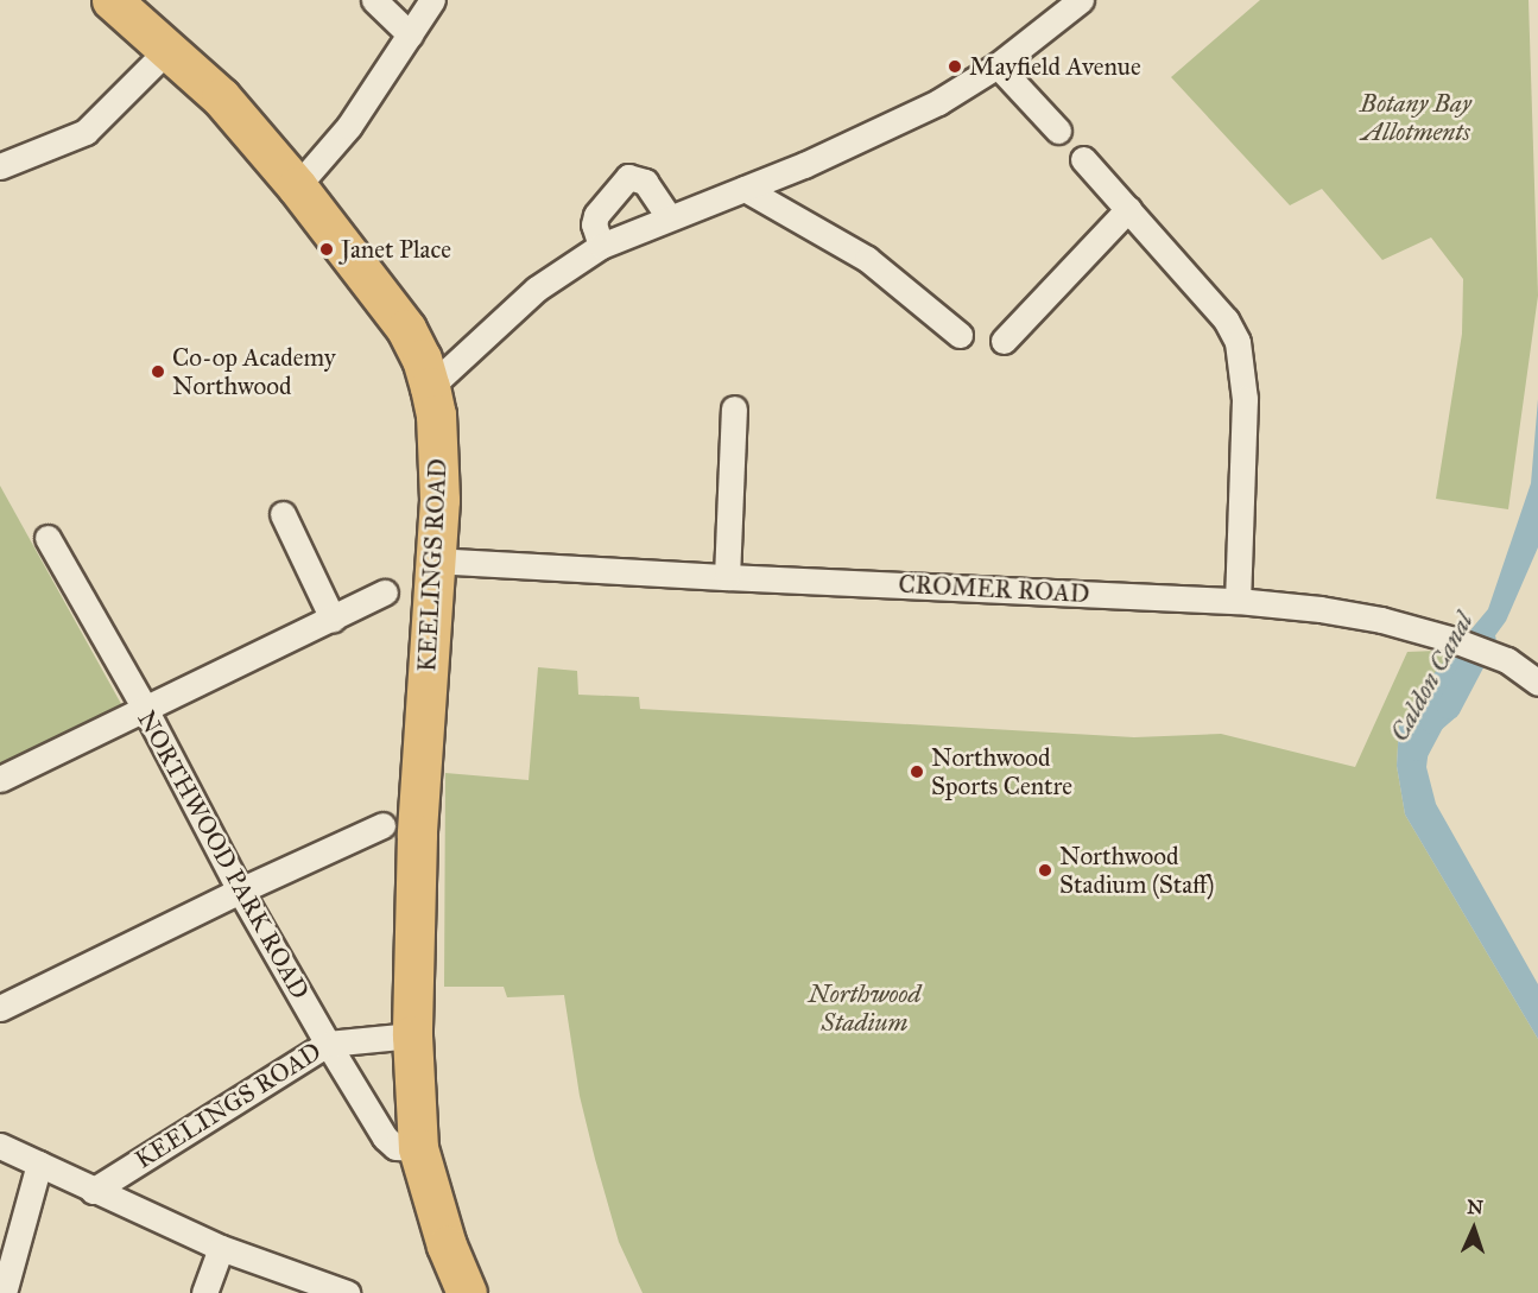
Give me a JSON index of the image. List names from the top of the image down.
{
  "streets": {
    "main road": ["KEELINGS ROAD"],
    "street": ["CROMER ROAD", "NORTHWOOD PARK ROAD"]
  },
  "crossings": [
    ["KEELINGS ROAD", "CROMER ROAD"],
    ["KEELINGS ROAD", "NORTHWOOD PARK ROAD"]
  ],
  "water": ["Caldon Canal"],
  "parks": ["Botany Bay Allotments", "Northwood Stadium"],
  "places": [
    "Mayfield Avenue",
    "Janet Place",
    "Co-op Academy Northwood",
    "Northwood Sports Centre",
    "Northwood Stadium (Staff)"
  ],
  "north": "top"
}
